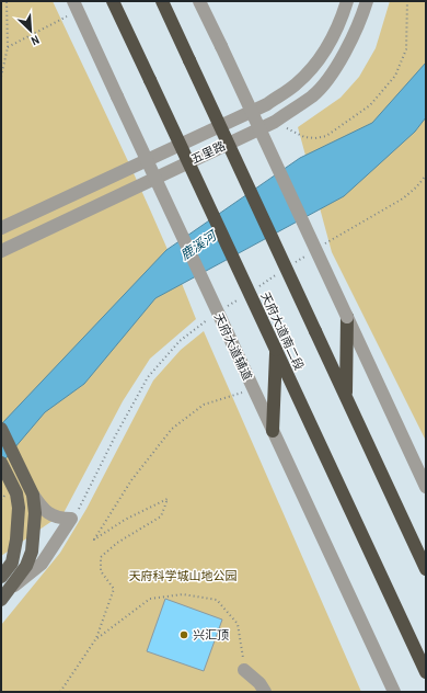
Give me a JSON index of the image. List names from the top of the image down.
{
  "streets": {
    "highway": ["天府大道南二段"],
    "street": ["五里路", "天府大道辅道"]
  },
  "water": ["鹿溪河"],
  "parks": ["天府科学城山地公园"],
  "places": ["兴汇顶"],
  "north": "bottom right"
}
